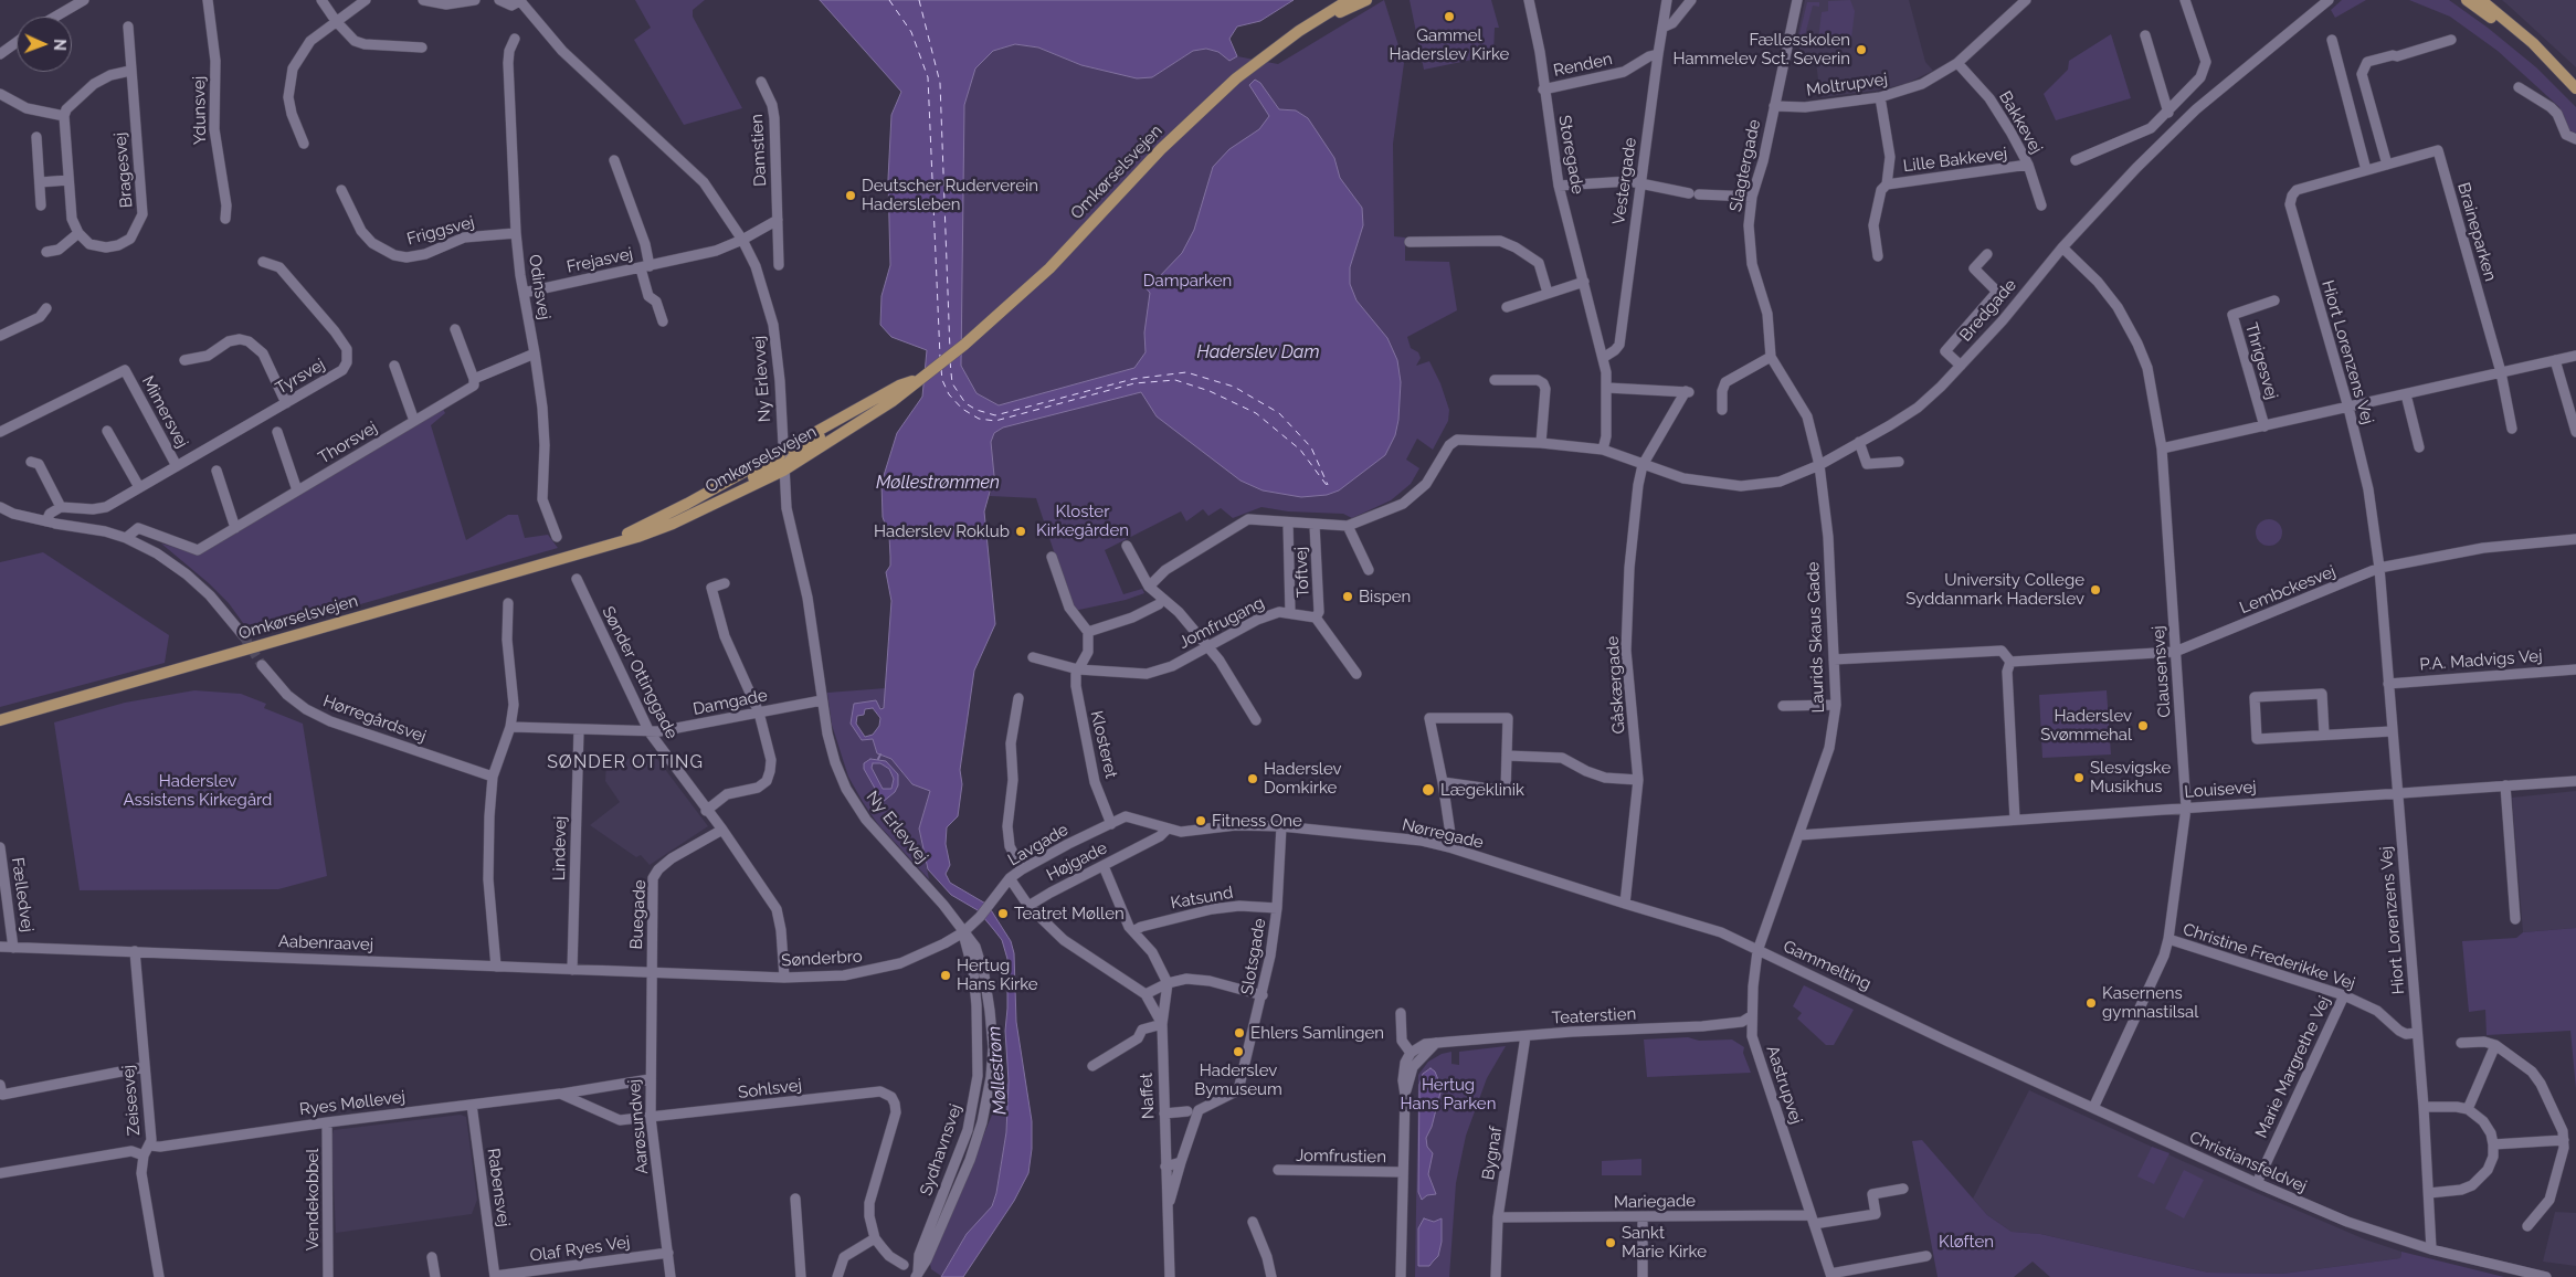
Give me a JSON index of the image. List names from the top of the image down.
{
  "streets": {
    "main road": ["Omkørselsvejen"],
    "street": [
      "Renden",
      "Moltrupvej",
      "Ydunsvej",
      "Bakkevej",
      "Damstien",
      "Storegade",
      "Lille Bakkevej",
      "Slagtergade",
      "Bragesvej",
      "Vestergade",
      "Friggsvej",
      "Braineparken",
      "Frejasvej",
      "Odinsvej",
      "Bredgade",
      "Hiort Lorenzens Vej",
      "Thrigesvej",
      "Tyrsvej",
      "Ny Erlevvej",
      "Mimersvej",
      "Thorsvej",
      "Toftvej",
      "Lembckesvej",
      "Jomfrugang",
      "Laurids Skaus Gade",
      "P.A. Madvigs Vej",
      "Clausensvej",
      "Sønder Ottinggade",
      "Gåskærgade",
      "Damgade",
      "Hørregårdsvej",
      "Klosteret",
      "Louisevej",
      "Nørregade",
      "Lavgade",
      "Lindevej",
      "Højgade",
      "Fælledvej",
      "Katsund",
      "Buegade",
      "Aabenraavej",
      "Slotsgade",
      "Christine Frederikke Vej",
      "Sønderbro",
      "Gammelting",
      "Teaterstien",
      "Marie Margrethe Vej",
      "Aastrupvej",
      "Sohlsvej",
      "Naffet",
      "Zeisesvej",
      "Ryes Møllevej",
      "Aarøsundvej",
      "Sydhavnsvej",
      "Bygnaf",
      "Jomfrustien",
      "Christiansfeldvej",
      "Rabensvej",
      "Vendekobbel",
      "Mariegade",
      "Olaf Ryes Vej"
    ]
  },
  "crossings": [
    ["Renden", "Storegade"],
    ["Renden", "Vestergade"],
    ["Moltrupvej", "Bakkevej"],
    ["Moltrupvej", "Slagtergade"],
    ["Bakkevej", "Lille Bakkevej"],
    ["Storegade", "Vestergade"],
    ["Storegade", "Bredgade"],
    ["Storegade", "Gåskærgade"],
    ["Slagtergade", "Laurids Skaus Gade"],
    ["Omkørselsvejen", "Ny Erlevvej"],
    ["Friggsvej", "Odinsvej"],
    ["Braineparken", "Hiort Lorenzens Vej"],
    ["Braineparken", "Thrigesvej"],
    ["Frejasvej", "Odinsvej"],
    ["Frejasvej", "Ny Erlevvej"],
    ["Odinsvej", "Thorsvej"],
    ["Bredgade", "Laurids Skaus Gade"],
    ["Bredgade", "Clausensvej"],
    ["Bredgade", "Gåskærgade"],
    ["Hiort Lorenzens Vej", "Thrigesvej"],
    ["Hiort Lorenzens Vej", "Lembckesvej"],
    ["Hiort Lorenzens Vej", "P.A. Madvigs Vej"],
    ["Hiort Lorenzens Vej", "Louisevej"],
    ["Hiort Lorenzens Vej", "Christine Frederikke Vej"],
    ["Hiort Lorenzens Vej", "Christiansfeldvej"],
    ["Thrigesvej", "Clausensvej"],
    ["Tyrsvej", "Mimersvej"],
    ["Ny Erlevvej", "Damgade"],
    ["Ny Erlevvej", "Sønderbro"],
    ["Ny Erlevvej", "Sydhavnsvej"],
    ["Toftvej", "Jomfrugang"],
    ["Lembckesvej", "Laurids Skaus Gade"],
    ["Lembckesvej", "Clausensvej"],
    ["Jomfrugang", "Klosteret"],
    ["Laurids Skaus Gade", "Louisevej"],
    ["Laurids Skaus Gade", "Gammelting"],
    ["Laurids Skaus Gade", "Aastrupvej"],
    ["Clausensvej", "Louisevej"],
    ["Clausensvej", "Christine Frederikke Vej"],
    ["Clausensvej", "Christiansfeldvej"],
    ["Sønder Ottinggade", "Damgade"],
    ["Sønder Ottinggade", "Buegade"],
    ["Sønder Ottinggade", "Sønderbro"],
    ["Gåskærgade", "Nørregade"],
    ["Damgade", "Lindevej"],
    ["Klosteret", "Lavgade"],
    ["Nørregade", "Lavgade"],
    ["Nørregade", "Højgade"],
    ["Nørregade", "Slotsgade"],
    ["Nørregade", "Gammelting"],
    ["Lavgade", "Sønderbro"],
    ["Lindevej", "Aabenraavej"],
    ["Fælledvej", "Aabenraavej"],
    ["Katsund", "Slotsgade"],
    ["Buegade", "Aabenraavej"],
    ["Buegade", "Sønderbro"],
    ["Buegade", "Aarøsundvej"],
    ["Aabenraavej", "Sønderbro"],
    ["Aabenraavej", "Zeisesvej"],
    ["Aabenraavej", "Aarøsundvej"],
    ["Slotsgade", "Naffet"],
    ["Christine Frederikke Vej", "Marie Margrethe Vej"],
    ["Sønderbro", "Aarøsundvej"],
    ["Sønderbro", "Sydhavnsvej"],
    ["Gammelting", "Aastrupvej"],
    ["Gammelting", "Christiansfeldvej"],
    ["Teaterstien", "Aastrupvej"],
    ["Teaterstien", "Bygnaf"],
    ["Teaterstien", "Jomfrustien"],
    ["Marie Margrethe Vej", "Christiansfeldvej"],
    ["Aastrupvej", "Mariegade"],
    ["Sohlsvej", "Aarøsundvej"],
    ["Zeisesvej", "Ryes Møllevej"],
    ["Ryes Møllevej", "Aarøsundvej"],
    ["Ryes Møllevej", "Rabensvej"],
    ["Ryes Møllevej", "Vendekobbel"],
    ["Aarøsundvej", "Olaf Ryes Vej"],
    ["Bygnaf", "Mariegade"],
    ["Rabensvej", "Olaf Ryes Vej"]
  ],
  "districts": ["SØNDER OTTING"],
  "water": ["Haderslev Dam", "Møllestrømmen", "Møllestrøm"],
  "parks": [
    "Damparken",
    "Kloster Kirkegården",
    "Haderslev Assistens Kirkegård",
    "Hertug Hans Parken",
    "Kløften"
  ],
  "places": [
    "Gammel Haderslev Kirke",
    "Fællesskolen Hammelev Sct. Severin",
    "Deutscher Ruderverein Hadersleben",
    "Haderslev Roklub",
    "University College Syddanmark Haderslev",
    "Bispen",
    "Haderslev Svømmehal",
    "Slesvigske Musikhus",
    "Haderslev Domkirke",
    "Lægeklinik",
    "Fitness One",
    "Teatret Møllen",
    "Hertug Hans Kirke",
    "Kasernens gymnastilsal",
    "Ehlers Samlingen",
    "Haderslev Bymuseum",
    "Sankt Marie Kirke"
  ],
  "north": "right"
}
